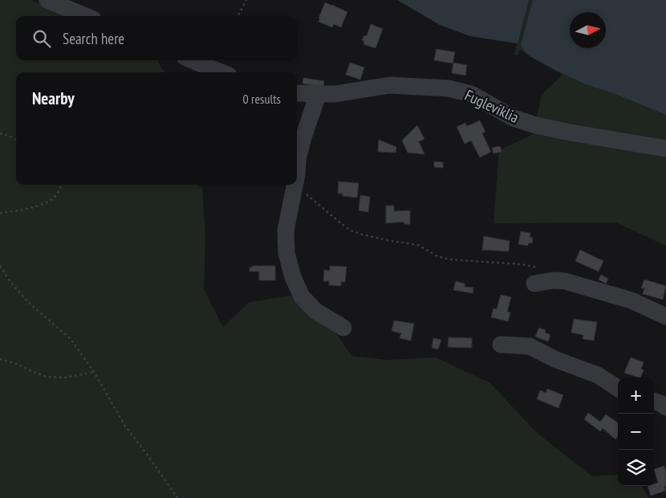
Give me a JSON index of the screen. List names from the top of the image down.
{
  "streets": {
    "street": ["Fugleviklia"]
  },
  "north": "right",
  "page": {
    "search": "Search here",
    "heading": ["Nearby", "0 results"],
    "map_buttons": ["+", "−"]
  }
}
